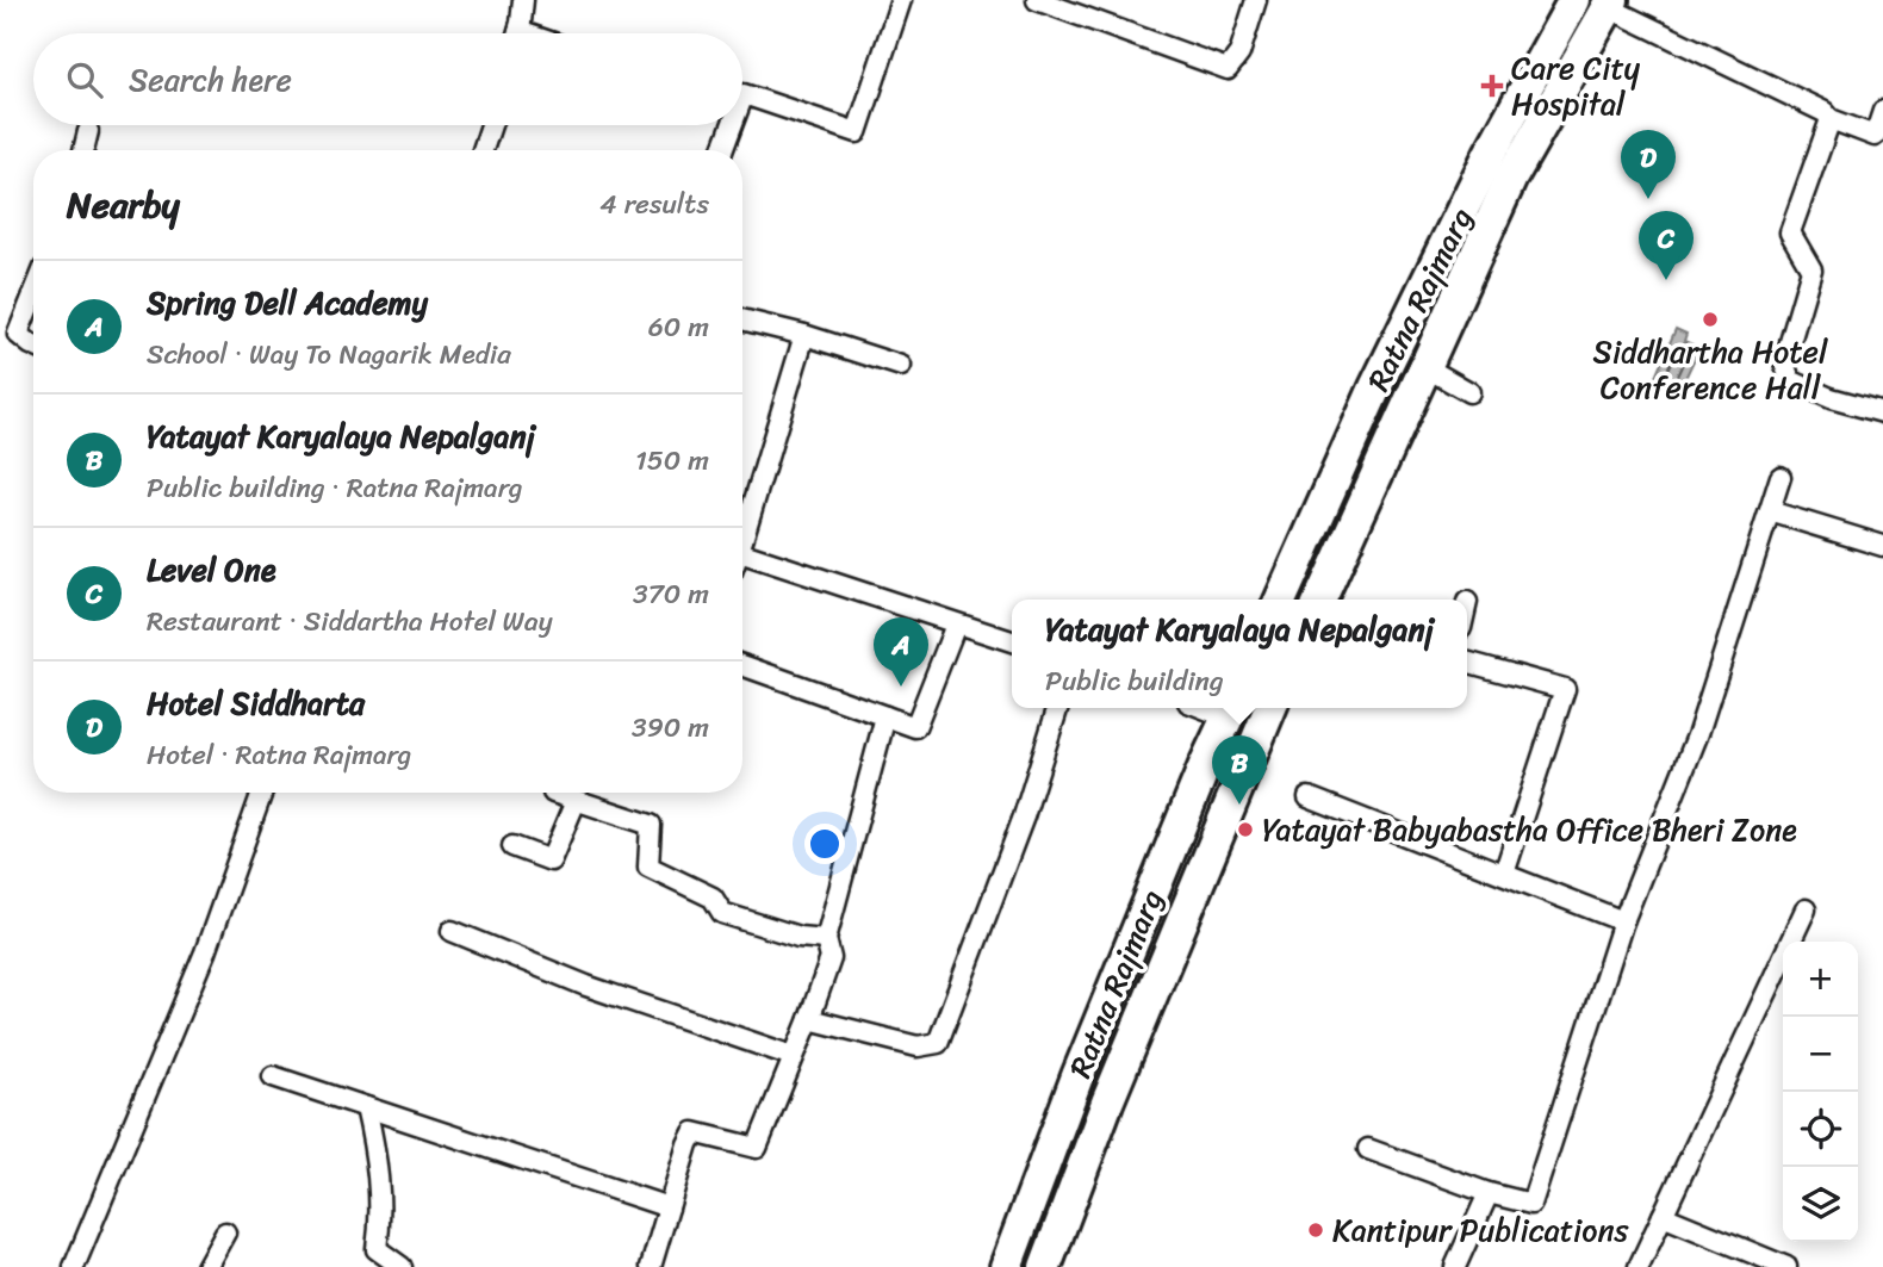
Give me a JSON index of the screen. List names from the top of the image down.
{
  "streets": {
    "highway": ["Ratna Rajmarg"]
  },
  "places": {
    "health": ["Care City Hospital"],
    "other": ["Siddhartha Hotel Conference Hall", "Yatayat Babyabastha Office Bheri Zone", "Kantipur Publications"]
  },
  "page": {
    "search": "Search here",
    "pins": [
      "D",
      "C",
      "A",
      "B"
    ],
    "heading": ["Nearby", "4 results"],
    "list": [
      {
        "mark": "A",
        "name": "Spring Dell Academy",
        "note": "School · Way To Nagarik Media",
        "value": "60 m"
      },
      {
        "mark": "B",
        "name": "Yatayat Karyalaya Nepalganj",
        "note": "Public building · Ratna Rajmarg",
        "value": "150 m"
      },
      {
        "mark": "C",
        "name": "Level One",
        "note": "Restaurant · Siddartha Hotel Way",
        "value": "370 m"
      },
      {
        "mark": "D",
        "name": "Hotel Siddharta",
        "note": "Hotel · Ratna Rajmarg",
        "value": "390 m"
      }
    ],
    "popup": ["Yatayat Karyalaya Nepalganj", "Public building"],
    "map_buttons": ["+", "−"]
  }
}
